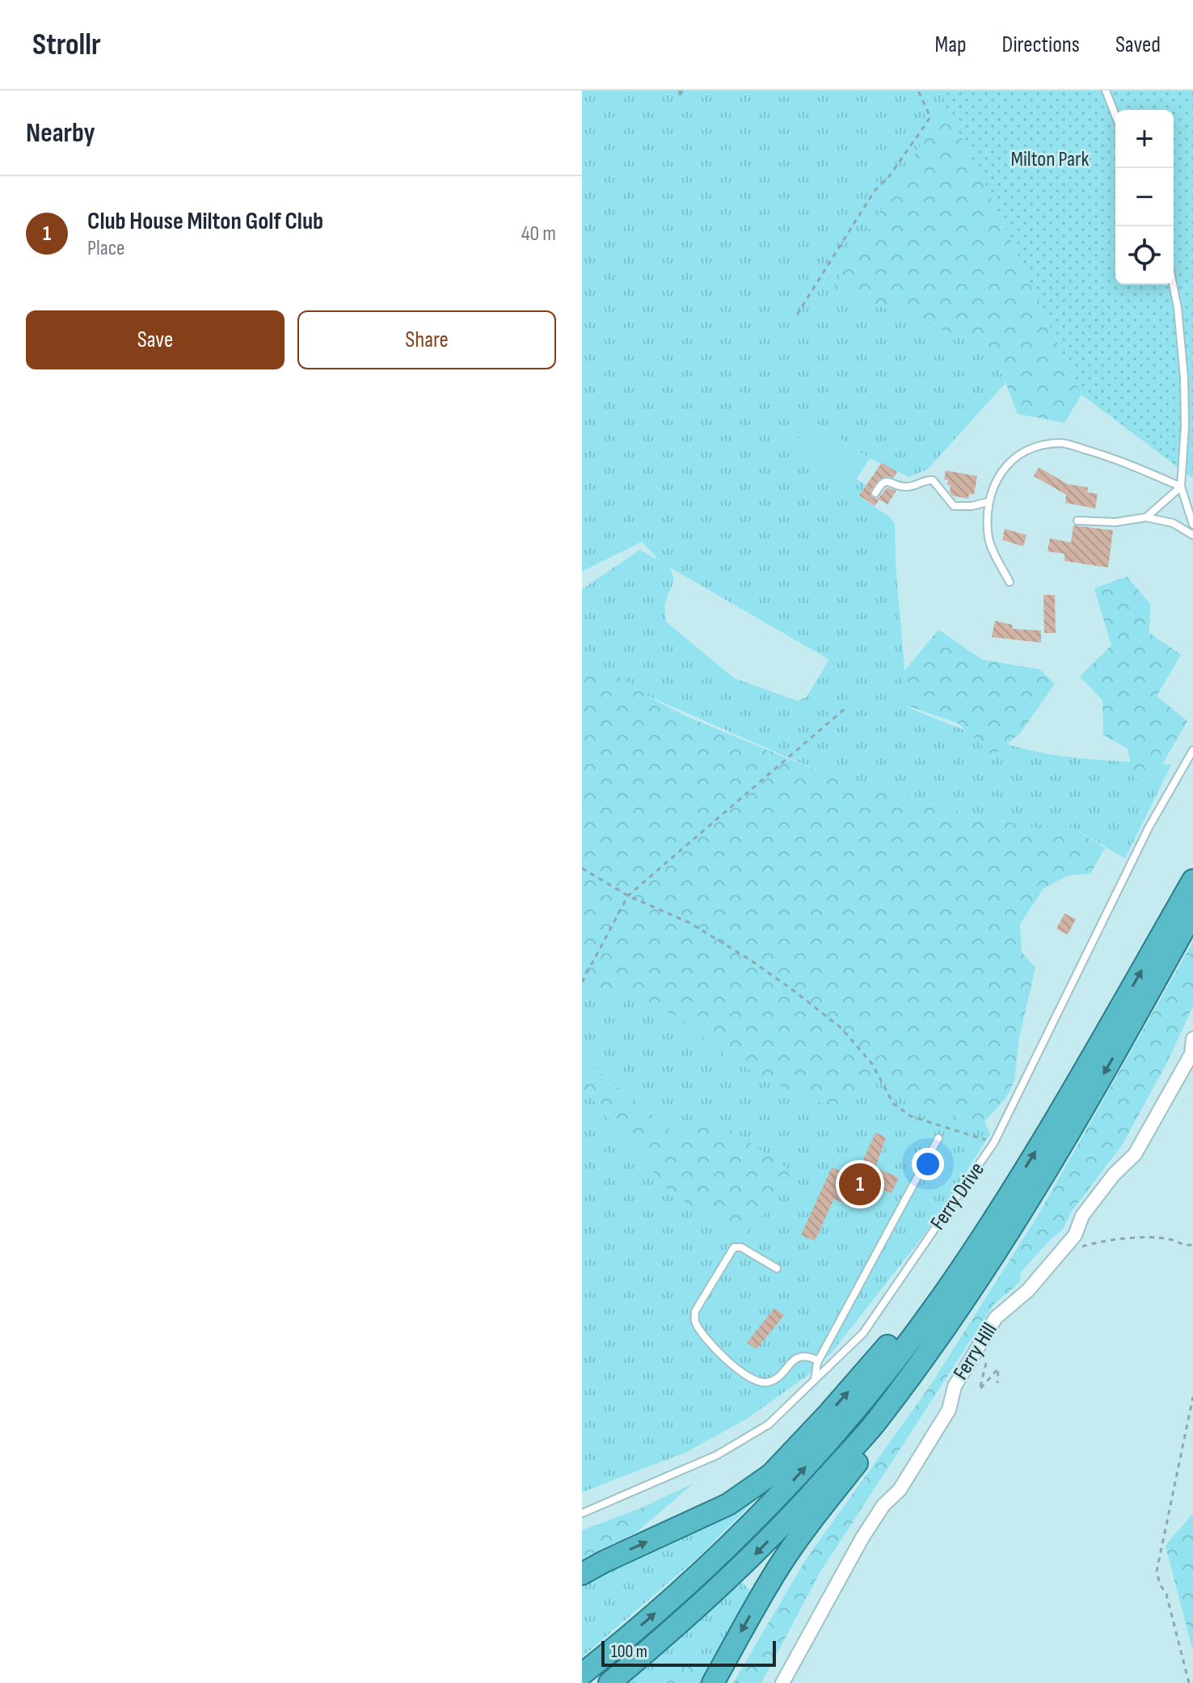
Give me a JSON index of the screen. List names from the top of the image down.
{
  "streets": {
    "street": ["Ferry Hill"],
    "lane": ["Ferry Drive"]
  },
  "parks": ["Milton Park"],
  "scale_bar": "100 m",
  "page": {
    "header": "Strollr",
    "nav": ["Map", "Directions", "Saved"],
    "heading": "Nearby",
    "map_buttons": ["+", "−"],
    "list": [
      {
        "mark": "1",
        "name": "Club House Milton Golf Club",
        "note": "Place",
        "value": "40 m"
      }
    ],
    "buttons": ["Save", "Share"],
    "pins": "1",
    "scale": "100 m"
  }
}
